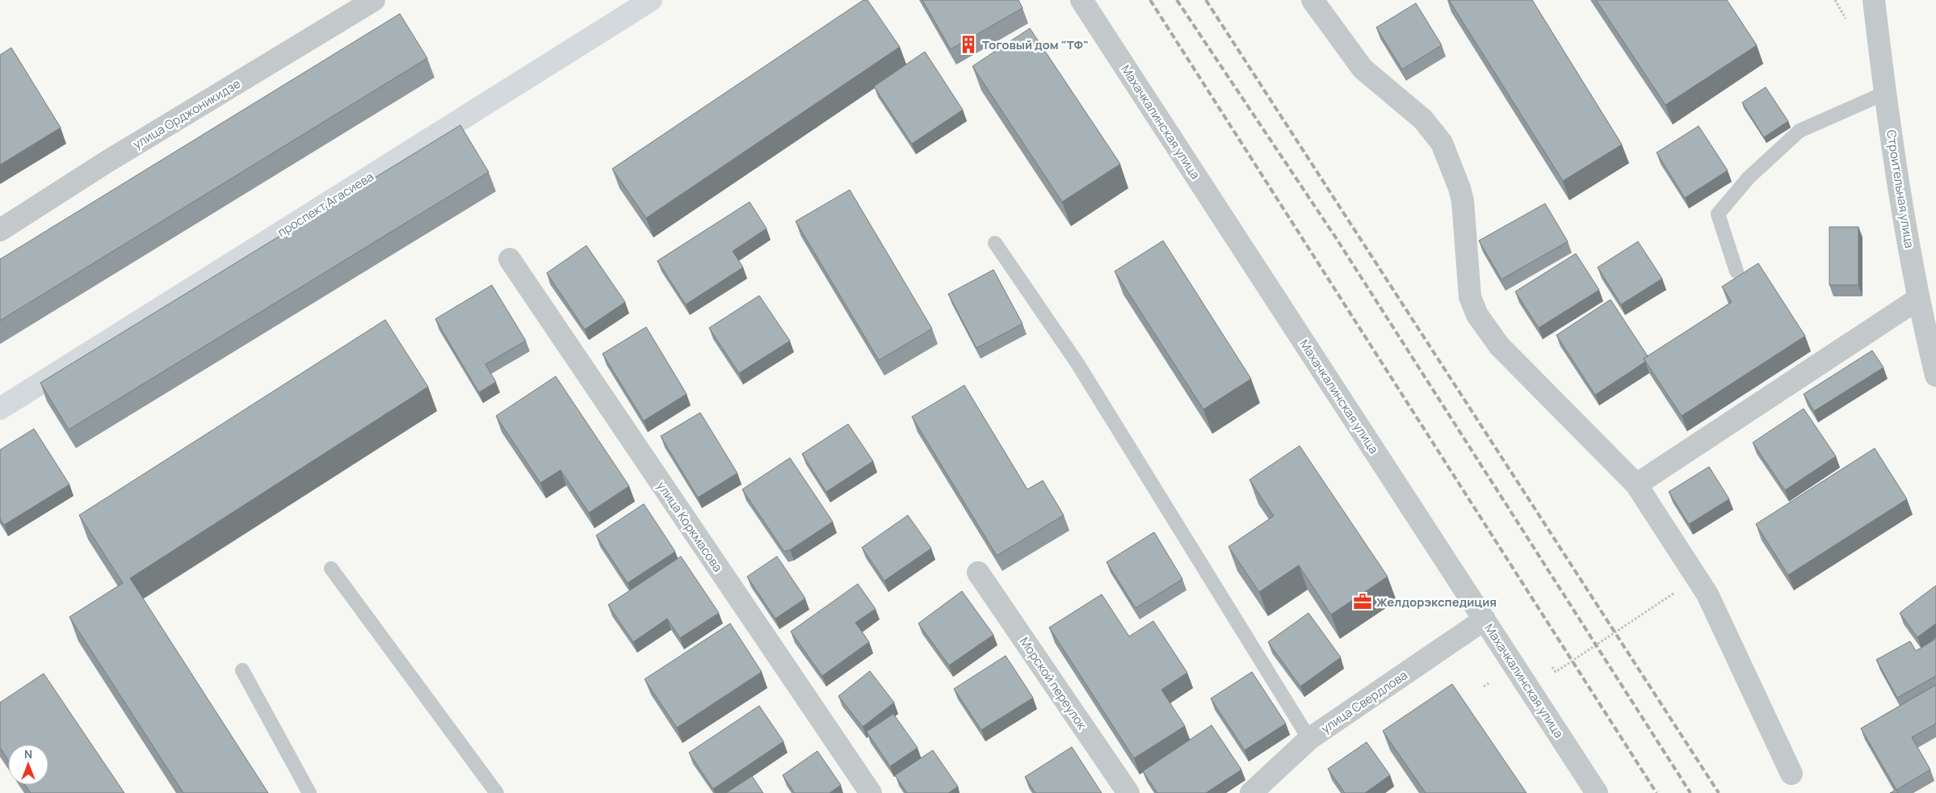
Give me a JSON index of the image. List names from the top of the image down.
{
  "streets": {
    "main road": ["проспект Агасиева"],
    "street": [
      "улица Орджоникидзе",
      "Махачкалинская улица",
      "Строительная улица",
      "улица Коркмасова",
      "Морской переулок",
      "улица Свердлова"
    ]
  },
  "crossings": [
    ["Махачкалинская улица", "улица Свердлова"]
  ],
  "places": {
    "building": ["Тоговый дом \"ТФ\""],
    "office": ["Желдорэкспедиция"]
  },
  "north": "top"
}
